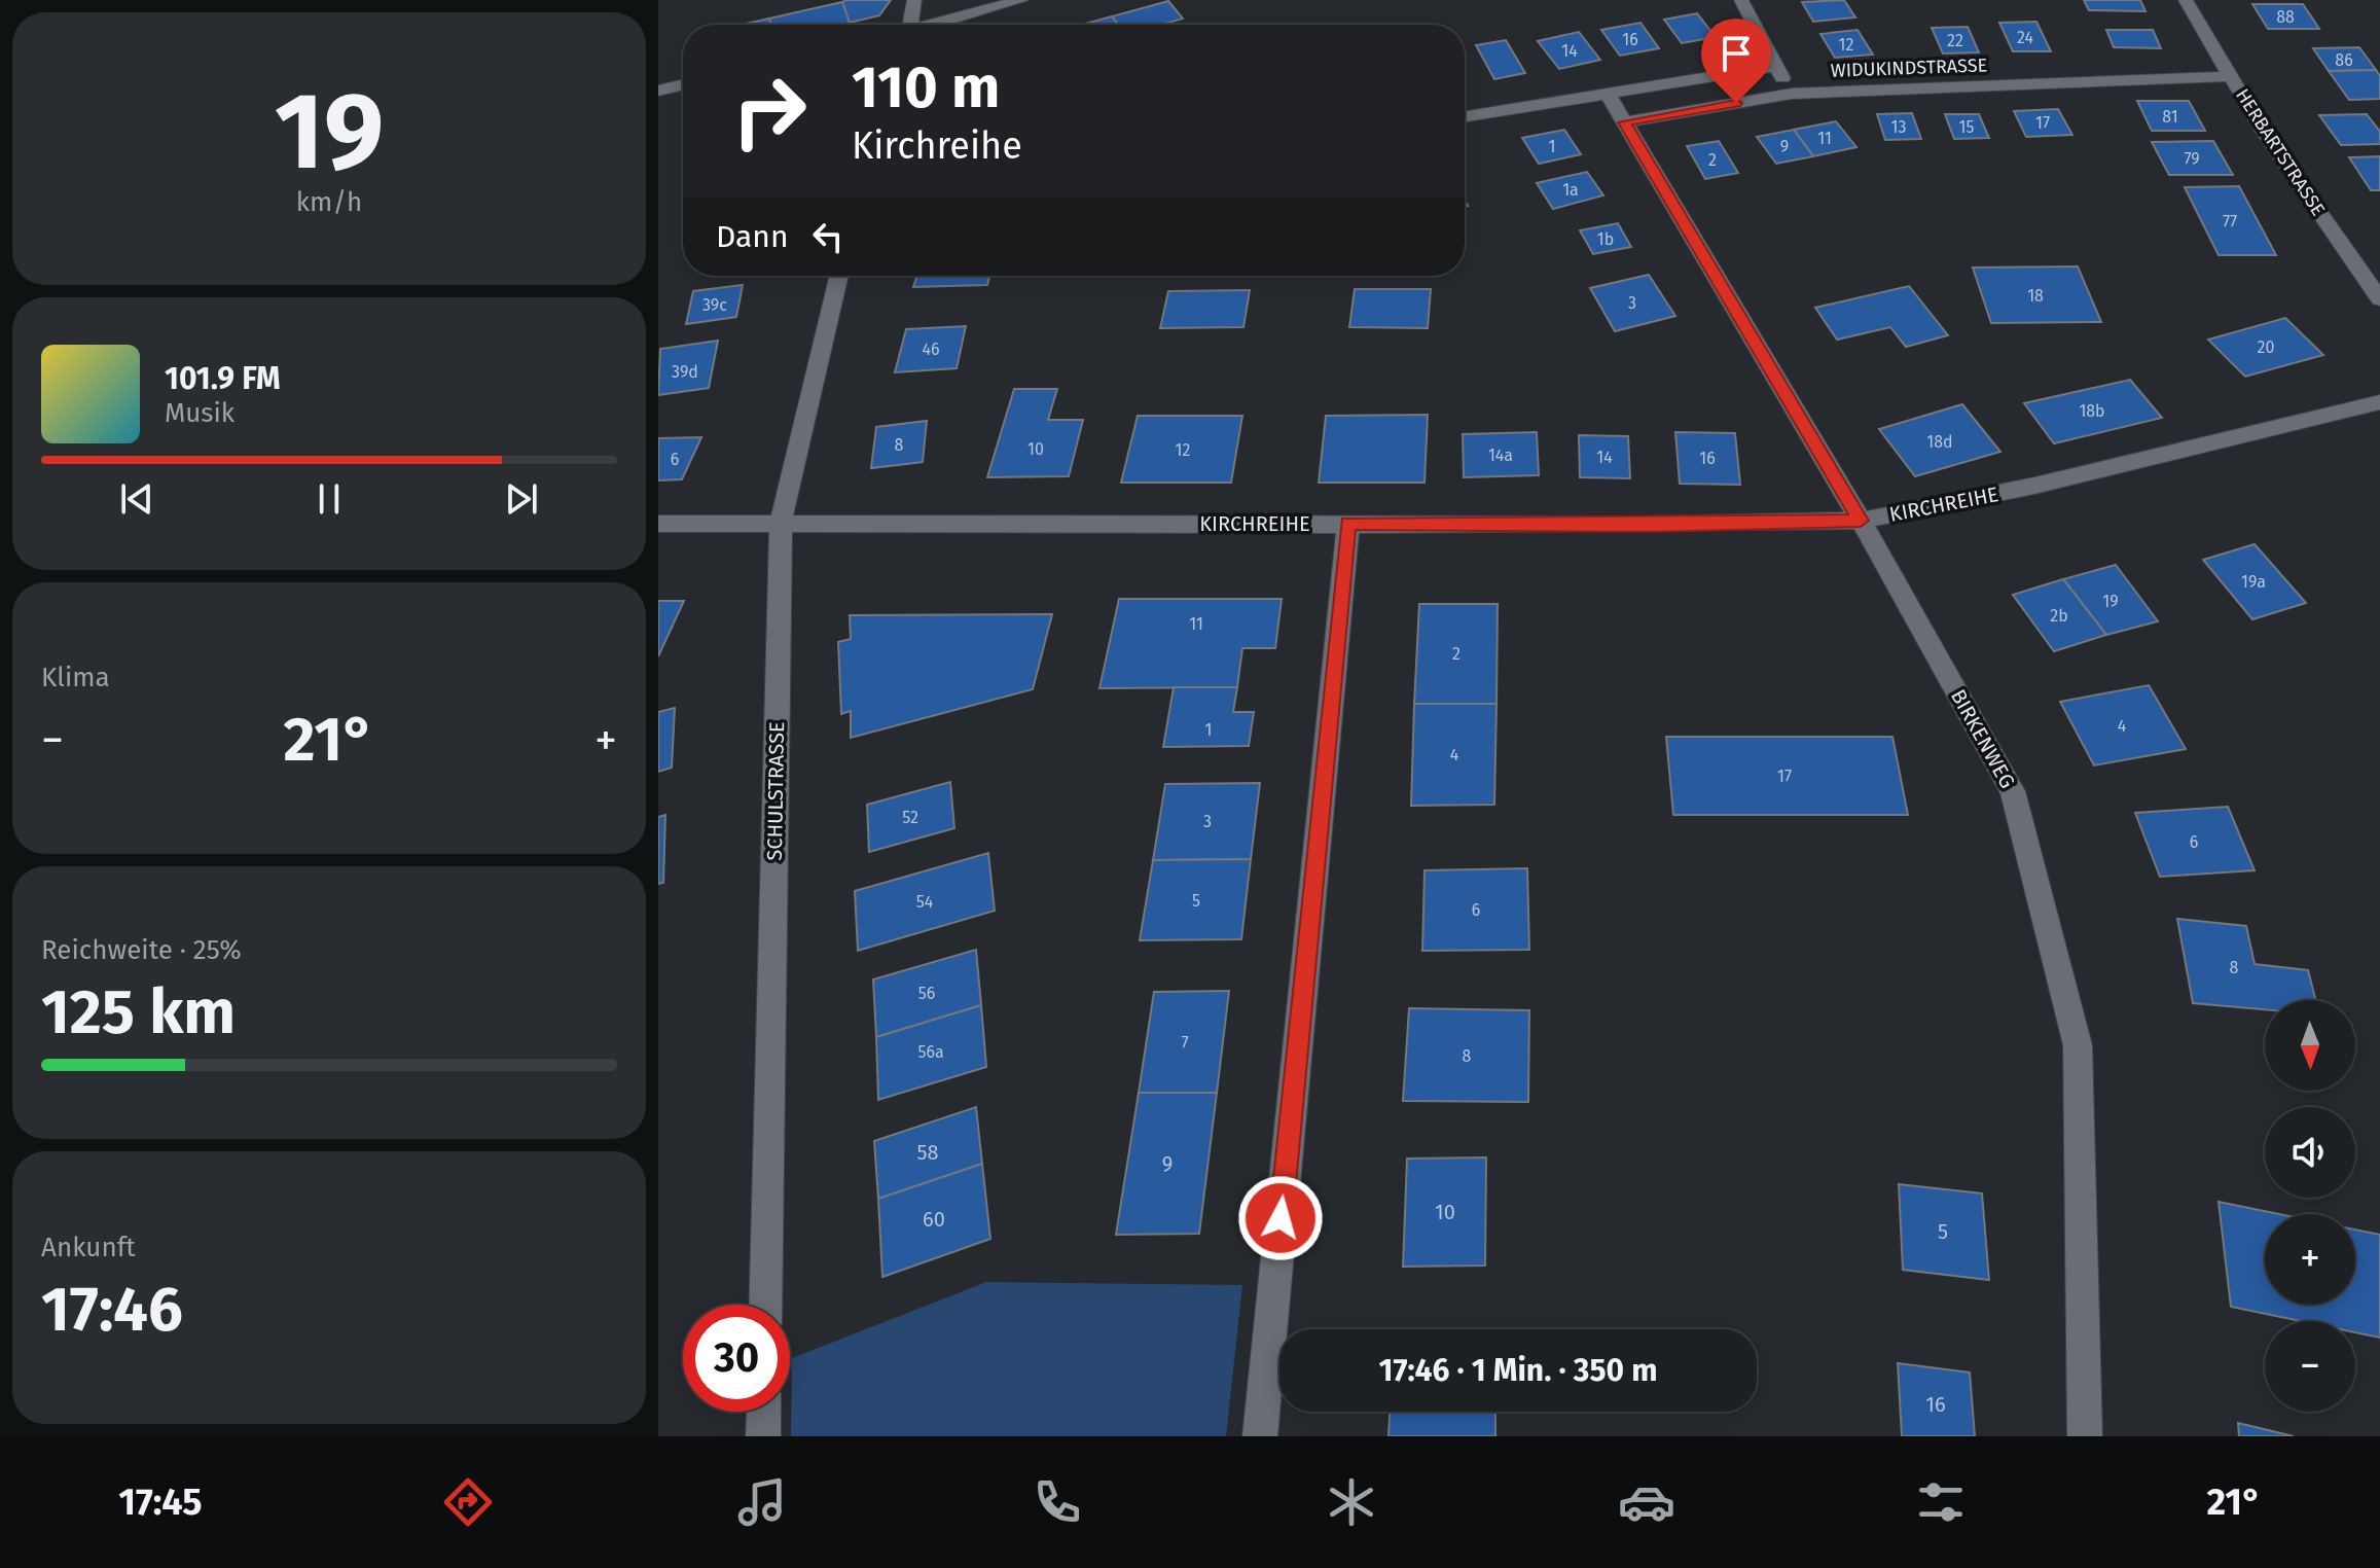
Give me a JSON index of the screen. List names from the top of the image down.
{
  "streets": {
    "street": [
      "WIDUKINDSTRASSE",
      "HERBARTSTRASSE",
      "KIRCHREIHE",
      "BIRKENWEG",
      "SCHULSTRASSE"
    ]
  },
  "crossings": [
    ["WIDUKINDSTRASSE", "HERBARTSTRASSE"],
    ["WIDUKINDSTRASSE", "BIRKENWEG"],
    ["KIRCHREIHE", "BIRKENWEG"],
    ["KIRCHREIHE", "SCHULSTRASSE"]
  ],
  "house_numbers": [
    "88",
    "24",
    "16",
    "22",
    "12",
    "14",
    "86",
    "81",
    "17",
    "13",
    "15",
    "11",
    "1",
    "9",
    "79",
    "2",
    "1a",
    "77",
    "1b",
    "18",
    "3",
    "39c",
    "20",
    "46",
    "39d",
    "18b",
    "18d",
    "8",
    "10",
    "12",
    "14a",
    "14",
    "16",
    "6",
    "19a",
    "19",
    "2b",
    "11",
    "2",
    "4",
    "1",
    "4",
    "17",
    "52",
    "3",
    "6",
    "5",
    "54",
    "6",
    "8",
    "56",
    "7",
    "56a",
    "8",
    "58",
    "9",
    "10",
    "60",
    "5",
    "16"
  ],
  "north": "bottom",
  "page": {
    "tile": [
      ["19", "km/h"],
      "Klima",
      ["Reichweite · 25%", "125 km"],
      ["Ankunft", "17:46"]
    ],
    "turn": ["110 m", "Kirchreihe"],
    "then": "Dann",
    "song": ["101.9 FM", "Musik"],
    "heat": ["−", "21°", "+"],
    "map_buttons": ["+", "−"],
    "limit": "30",
    "trip": "17:46 · 1 Min. · 350 m",
    "tabs": ["17:45", "21°"]
  }
}
